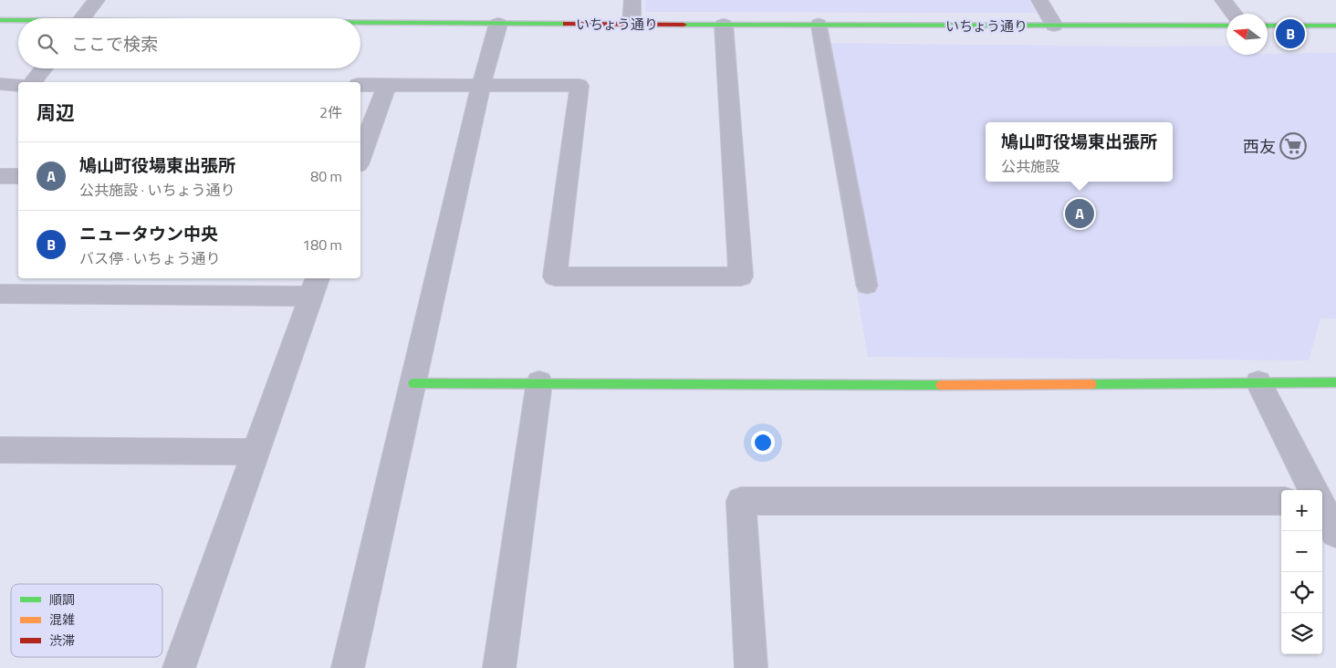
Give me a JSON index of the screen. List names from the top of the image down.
{
  "streets": {
    "street": ["いちょう通り"]
  },
  "places": {
    "supermarket": ["西友"]
  },
  "legend": ["順調", "混雑", "渋滞"],
  "north": "left",
  "page": {
    "pins": ["B", "A"],
    "search": "ここで検索",
    "heading": ["周辺", "2件"],
    "popup": ["鳩山町役場東出張所", "公共施設"],
    "list": [
      {
        "mark": "A",
        "name": "鳩山町役場東出張所",
        "note": "公共施設 · いちょう通り",
        "value": "80 m"
      },
      {
        "mark": "B",
        "name": "ニュータウン中央",
        "note": "バス停 · いちょう通り",
        "value": "180 m"
      }
    ],
    "map_buttons": ["+", "−"]
  }
}
